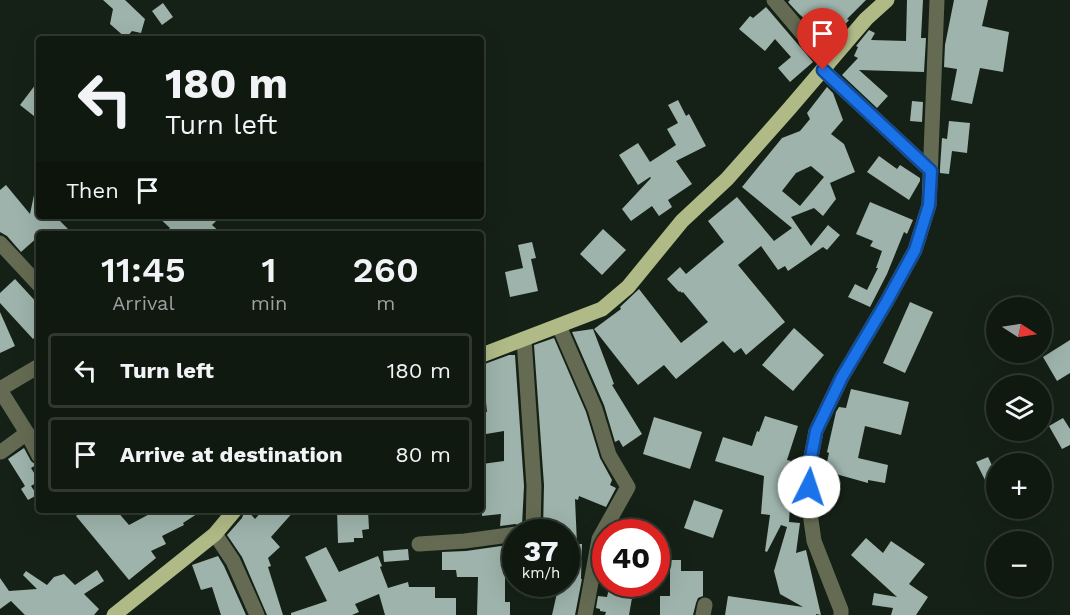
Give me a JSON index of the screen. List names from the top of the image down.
{
  "north": "right",
  "page": {
    "turn": ["180 m", "Turn left"],
    "then": "Then",
    "eta": [
      "11:45",
      "Arrival",
      "1",
      "min",
      "260",
      "m"
    ],
    "map_buttons": ["+", "−"],
    "list": [
      {
        "name": "Turn left",
        "value": "180 m"
      },
      {
        "name": "Arrive at destination",
        "value": "80 m"
      }
    ],
    "speed": "37 km/h",
    "limit": "40"
  }
}
